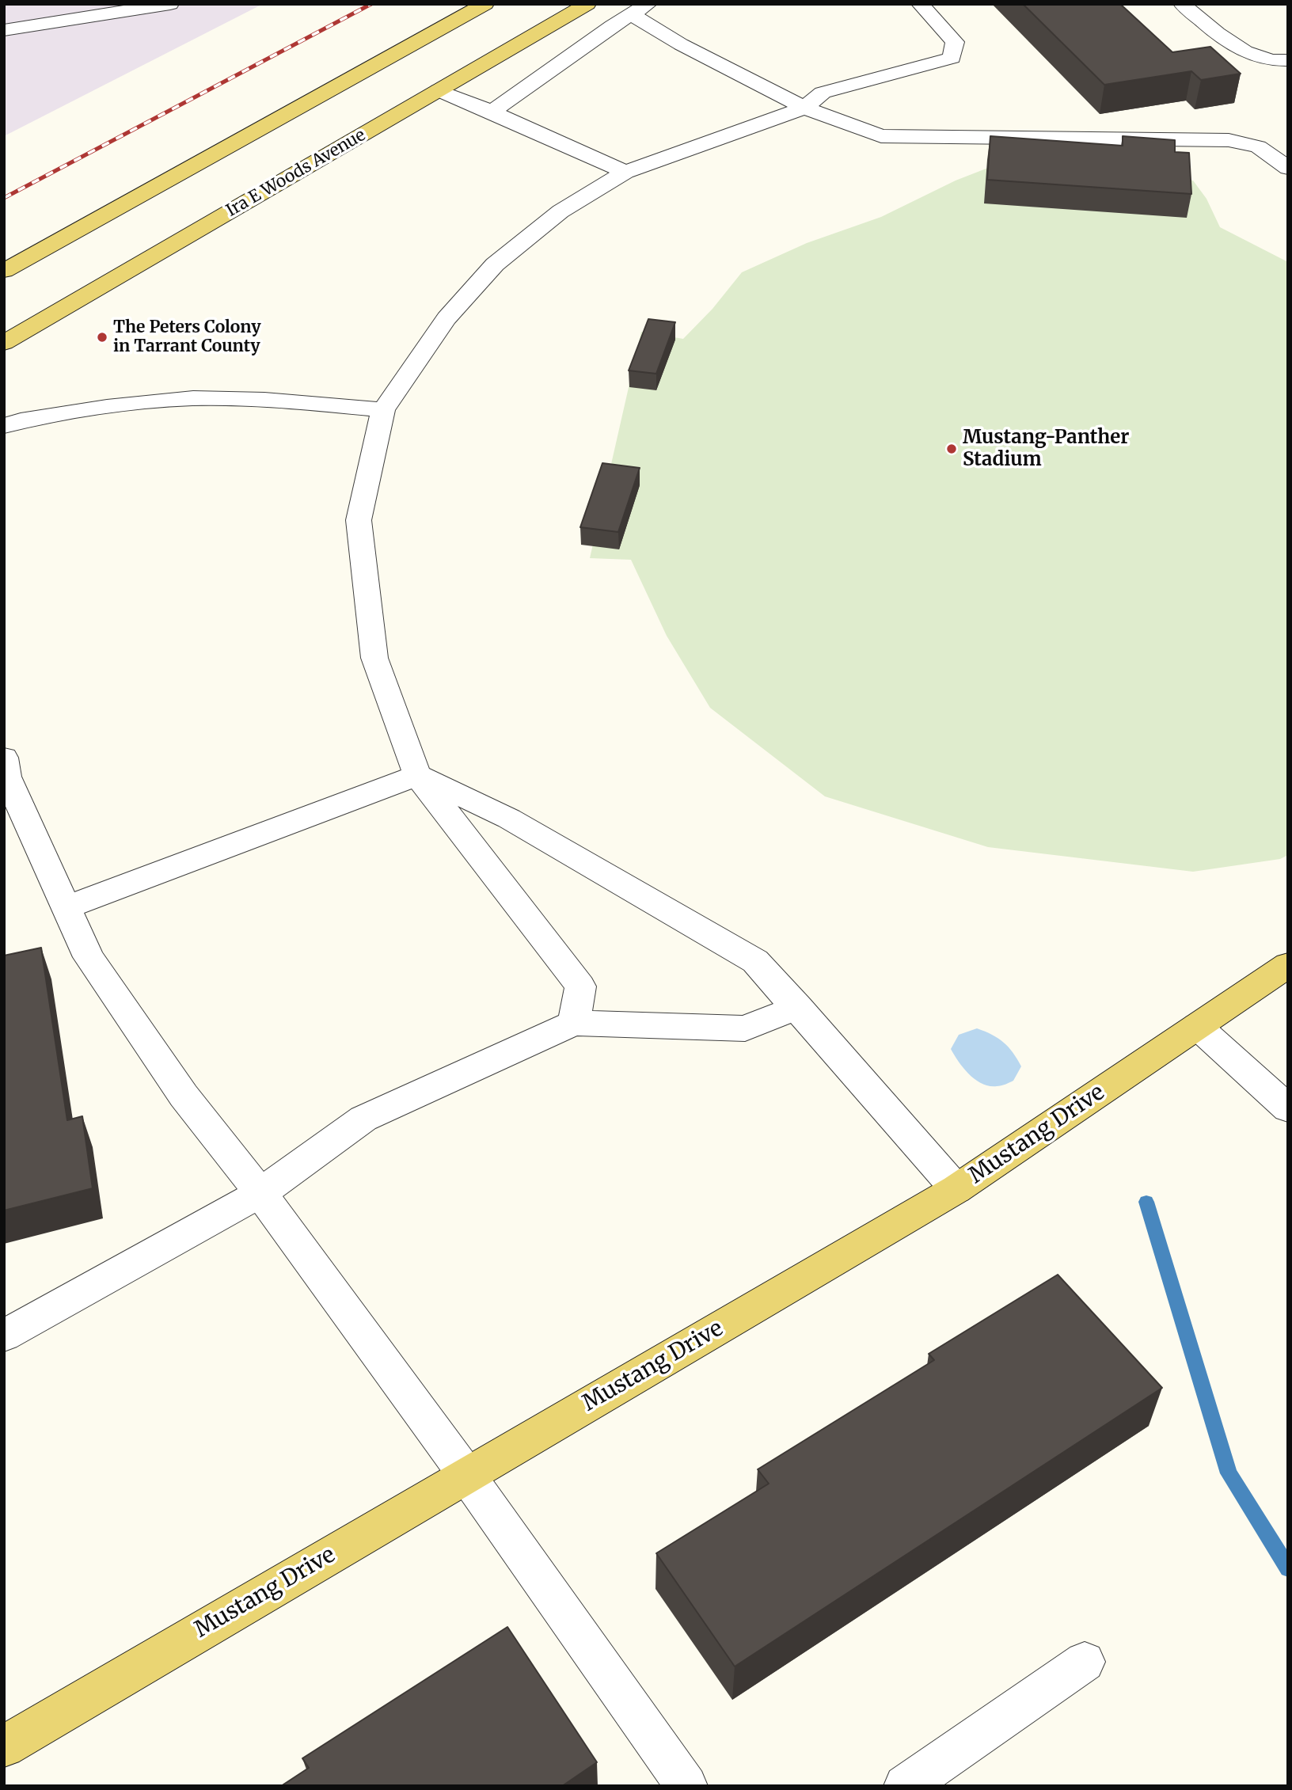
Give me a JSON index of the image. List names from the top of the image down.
{
  "streets": {
    "main road": ["Ira E Woods Avenue", "Mustang Drive"]
  },
  "places": ["The Peters Colony in Tarrant County", "Mustang-Panther Stadium"]
}
